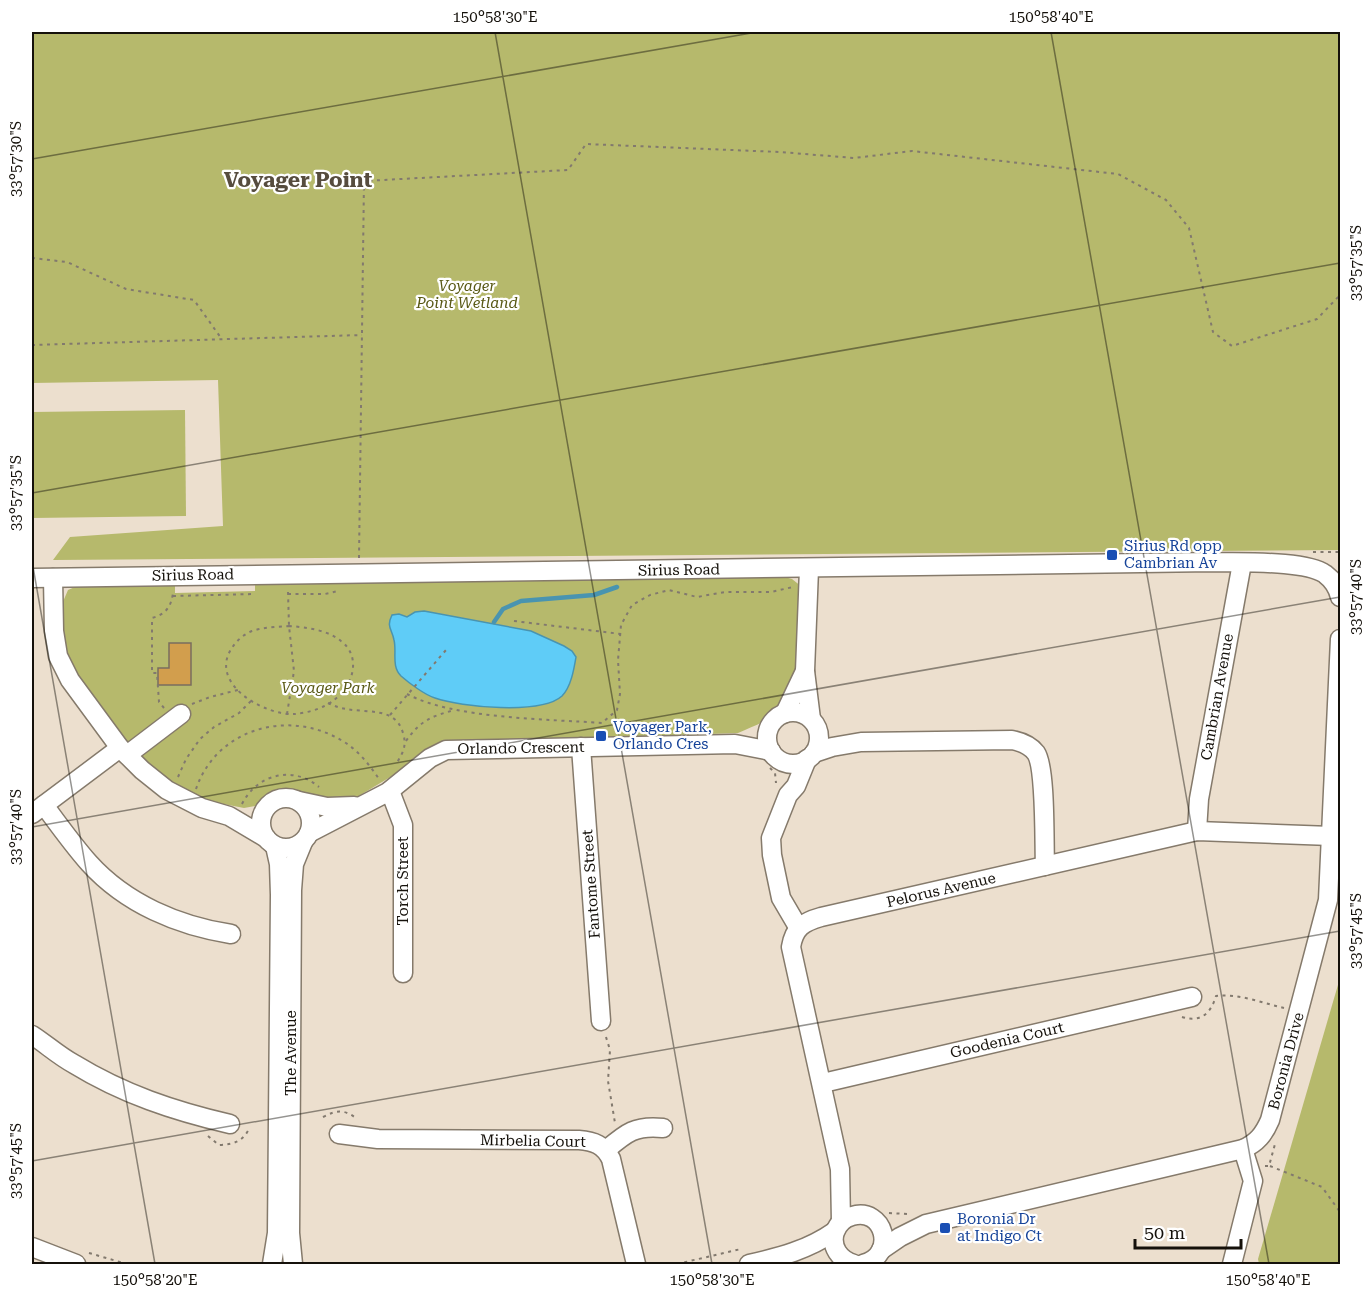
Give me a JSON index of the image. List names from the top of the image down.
{
  "streets": {
    "street": [
      "Sirius Road",
      "Cambrian Avenue",
      "Orlando Crescent",
      "Torch Street",
      "Fantome Street",
      "Pelorus Avenue",
      "Goodenia Court",
      "The Avenue",
      "Boronia Drive",
      "Mirbelia Court"
    ]
  },
  "crossings": [
    ["Sirius Road", "Cambrian Avenue"],
    ["Cambrian Avenue", "Pelorus Avenue"],
    ["Orlando Crescent", "Torch Street"],
    ["Orlando Crescent", "Fantome Street"],
    ["Orlando Crescent", "The Avenue"],
    ["Pelorus Avenue", "Boronia Drive"]
  ],
  "districts": ["Voyager Point"],
  "parks": ["Voyager Point Wetland", "Voyager Park"],
  "places": {
    "transit": ["Sirius Rd opp Cambrian Av", "Voyager Park, Orlando Cres", "Boronia Dr at Indigo Ct"]
  },
  "scale_bar": "50 m",
  "coordinates": [
    "150°58'30\"E",
    "150°58'40\"E",
    "33°57'30\"S",
    "33°57'35\"S",
    "33°57'40\"S",
    "33°57'45\"S",
    "150°58'20\"E"
  ]
}
